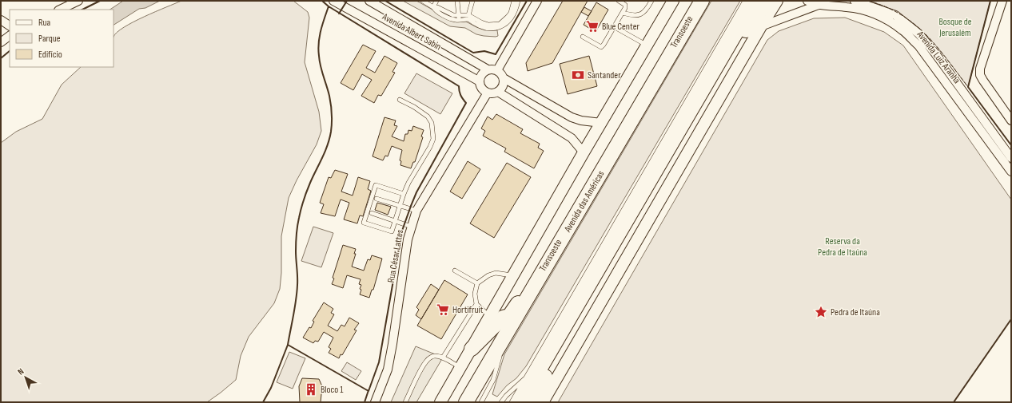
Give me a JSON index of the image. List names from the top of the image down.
{
  "streets": {
    "highway": ["Avenida das Américas"],
    "street": ["Avenida Albert Sabin", "Avenida Luíz Aranha", "Rua César Lattes"]
  },
  "crossings": [
    ["Avenida Albert Sabin", "Rua César Lattes"]
  ],
  "parks": ["Bosque de Jerusalém", "Reserva da Pedra de Itaúna"],
  "places": {
    "supermarket": ["Blue Center", "Hortifruit"],
    "bank": ["Santander"],
    "place": ["Pedra de Itaúna"],
    "building": ["Bloco 1"]
  },
  "legend": ["Rua", "Parque", "Edifício"],
  "north": "top left"
}
